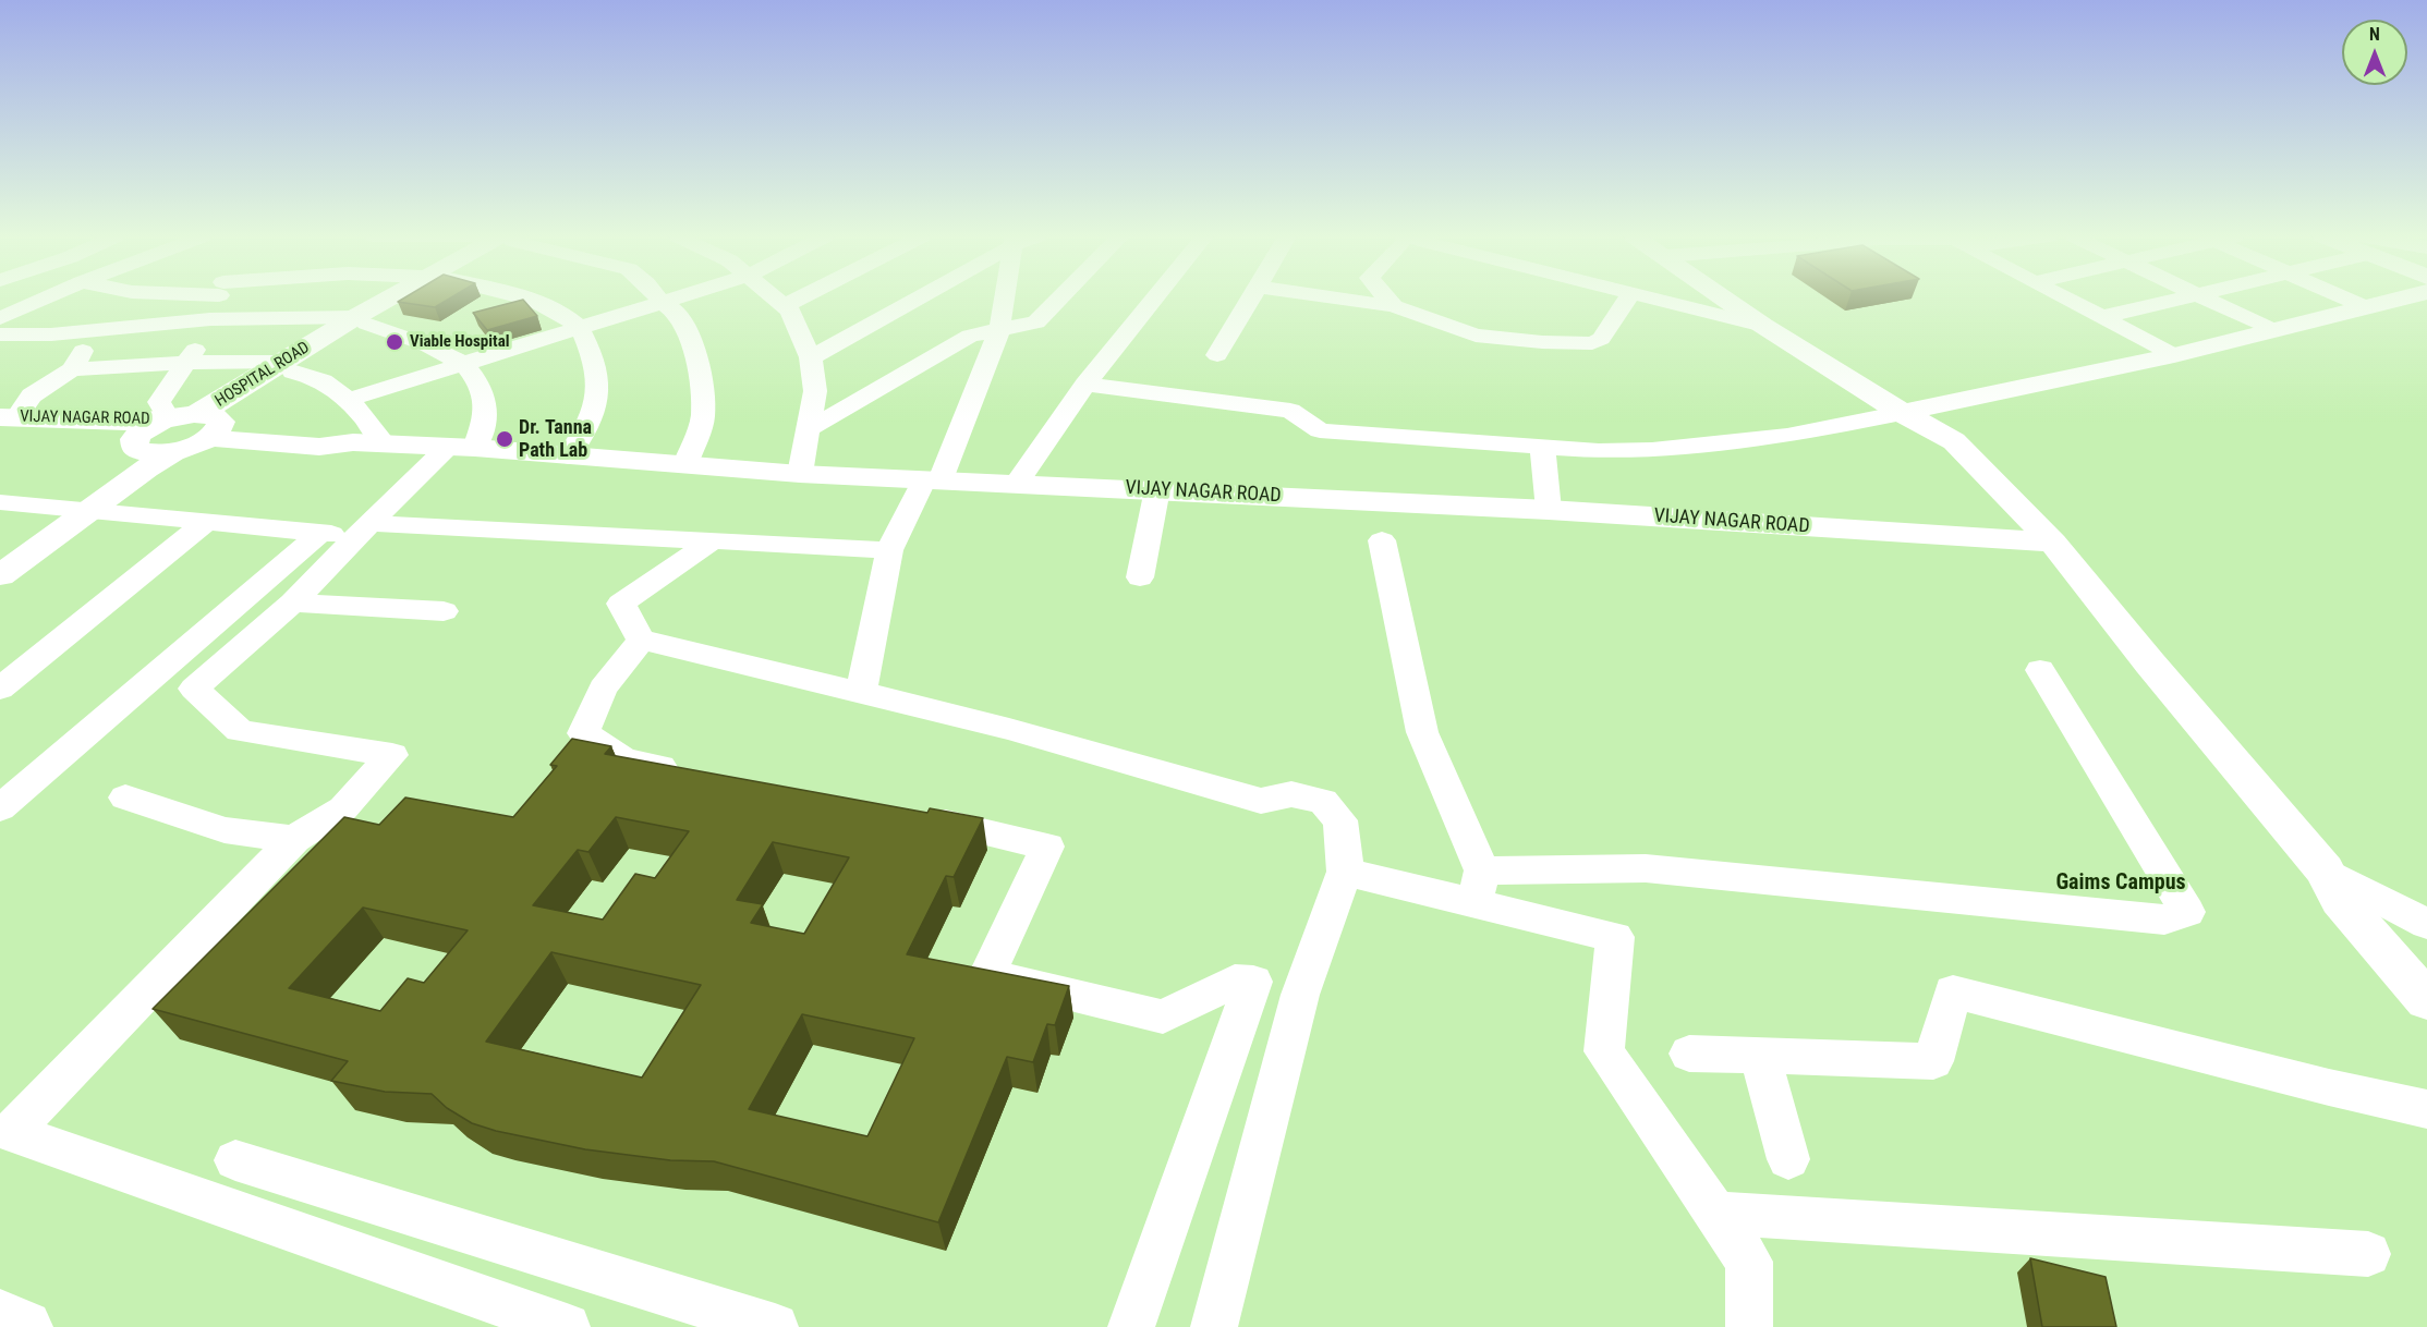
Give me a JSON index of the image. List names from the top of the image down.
{
  "streets": {
    "street": ["HOSPITAL ROAD", "VIJAY NAGAR ROAD"]
  },
  "crossings": [
    ["HOSPITAL ROAD", "VIJAY NAGAR ROAD"]
  ],
  "districts": ["Gaims Campus"],
  "places": ["Viable Hospital", "Dr. Tanna Path Lab"],
  "north": "top"
}
